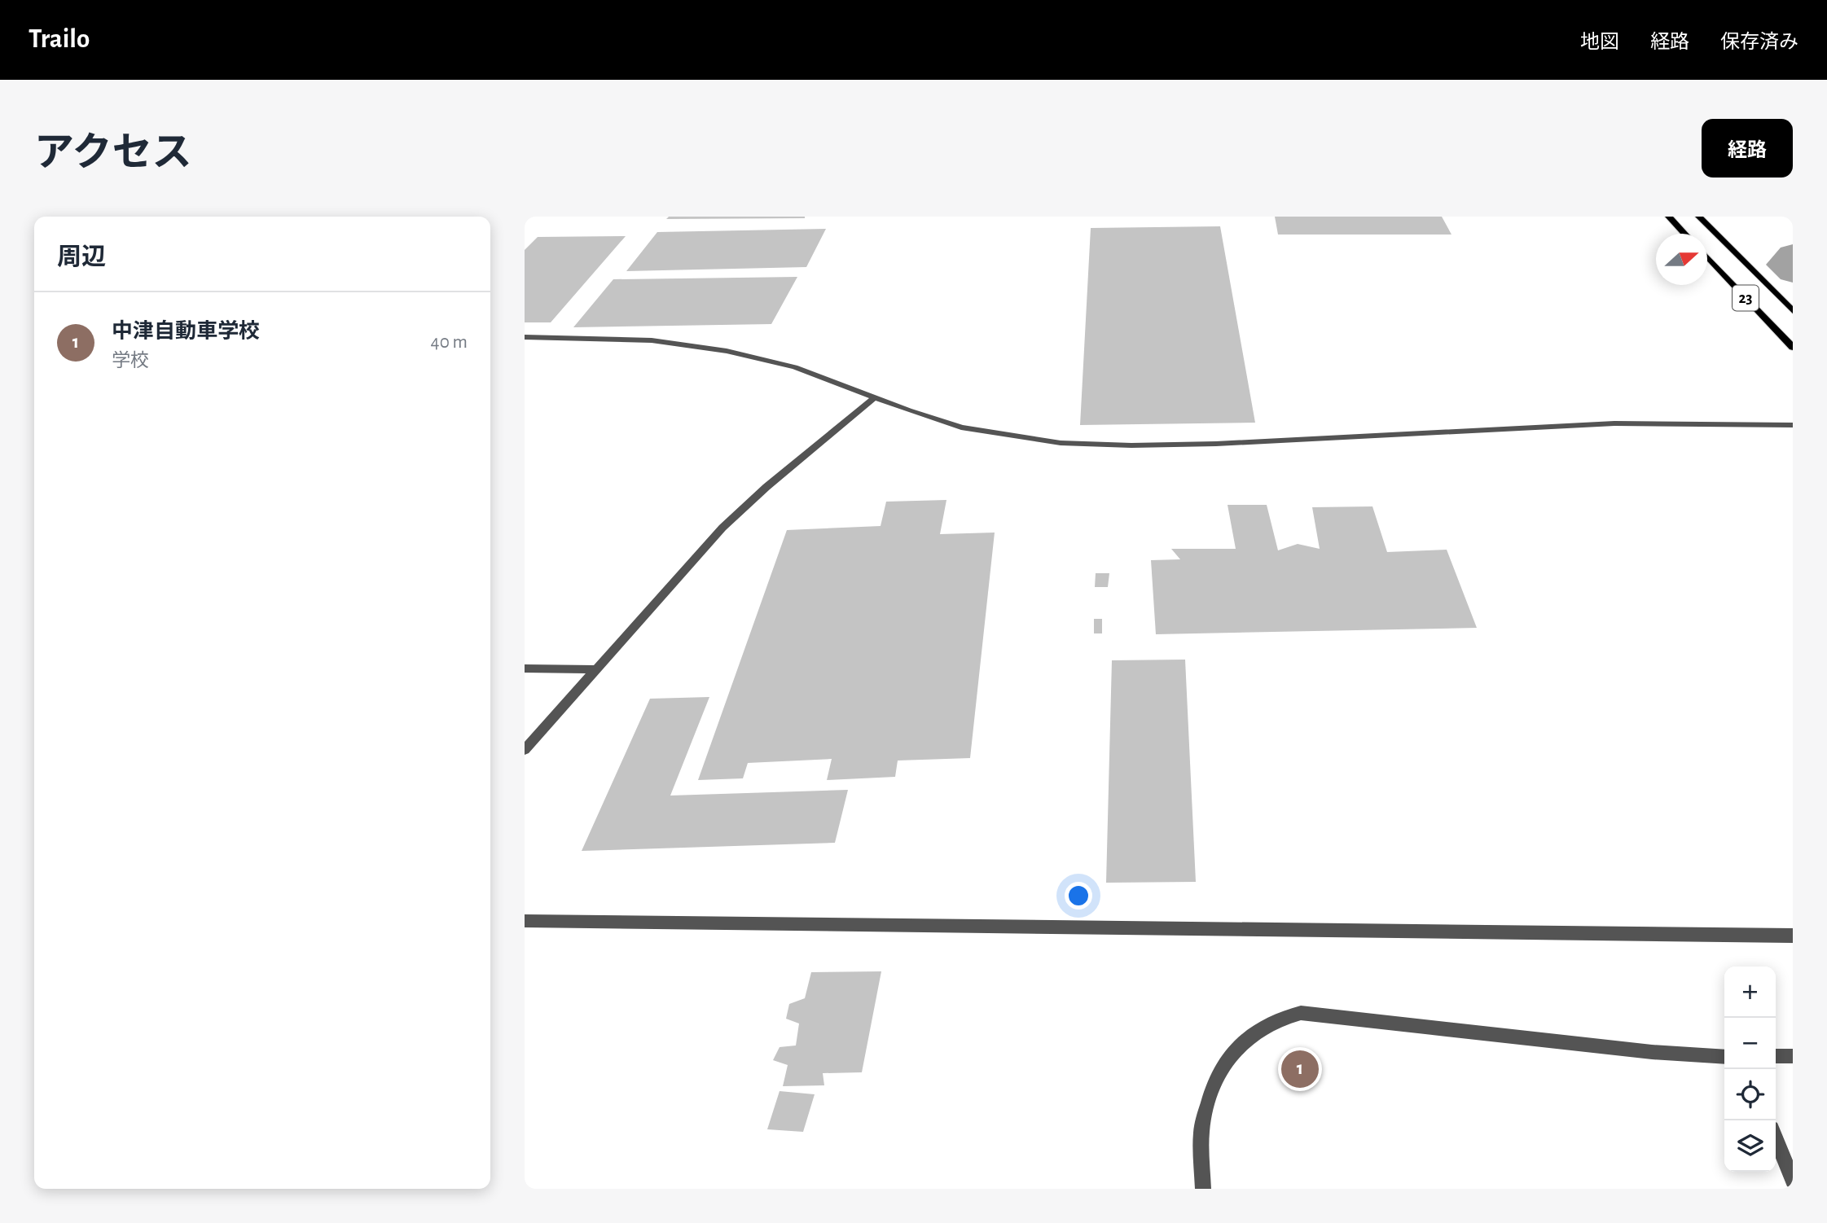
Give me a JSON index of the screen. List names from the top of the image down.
{
  "streets": {
    "main road": ["23"]
  },
  "north": "right",
  "page": {
    "header": "Trailo",
    "nav": ["地図", "経路", "保存済み"],
    "title": "アクセス",
    "buttons": "経路",
    "heading": "周辺",
    "list": [
      {
        "mark": "1",
        "name": "中津自動車学校",
        "note": "学校",
        "value": "40 m"
      }
    ],
    "map_buttons": ["+", "−"],
    "pins": "1"
  }
}
